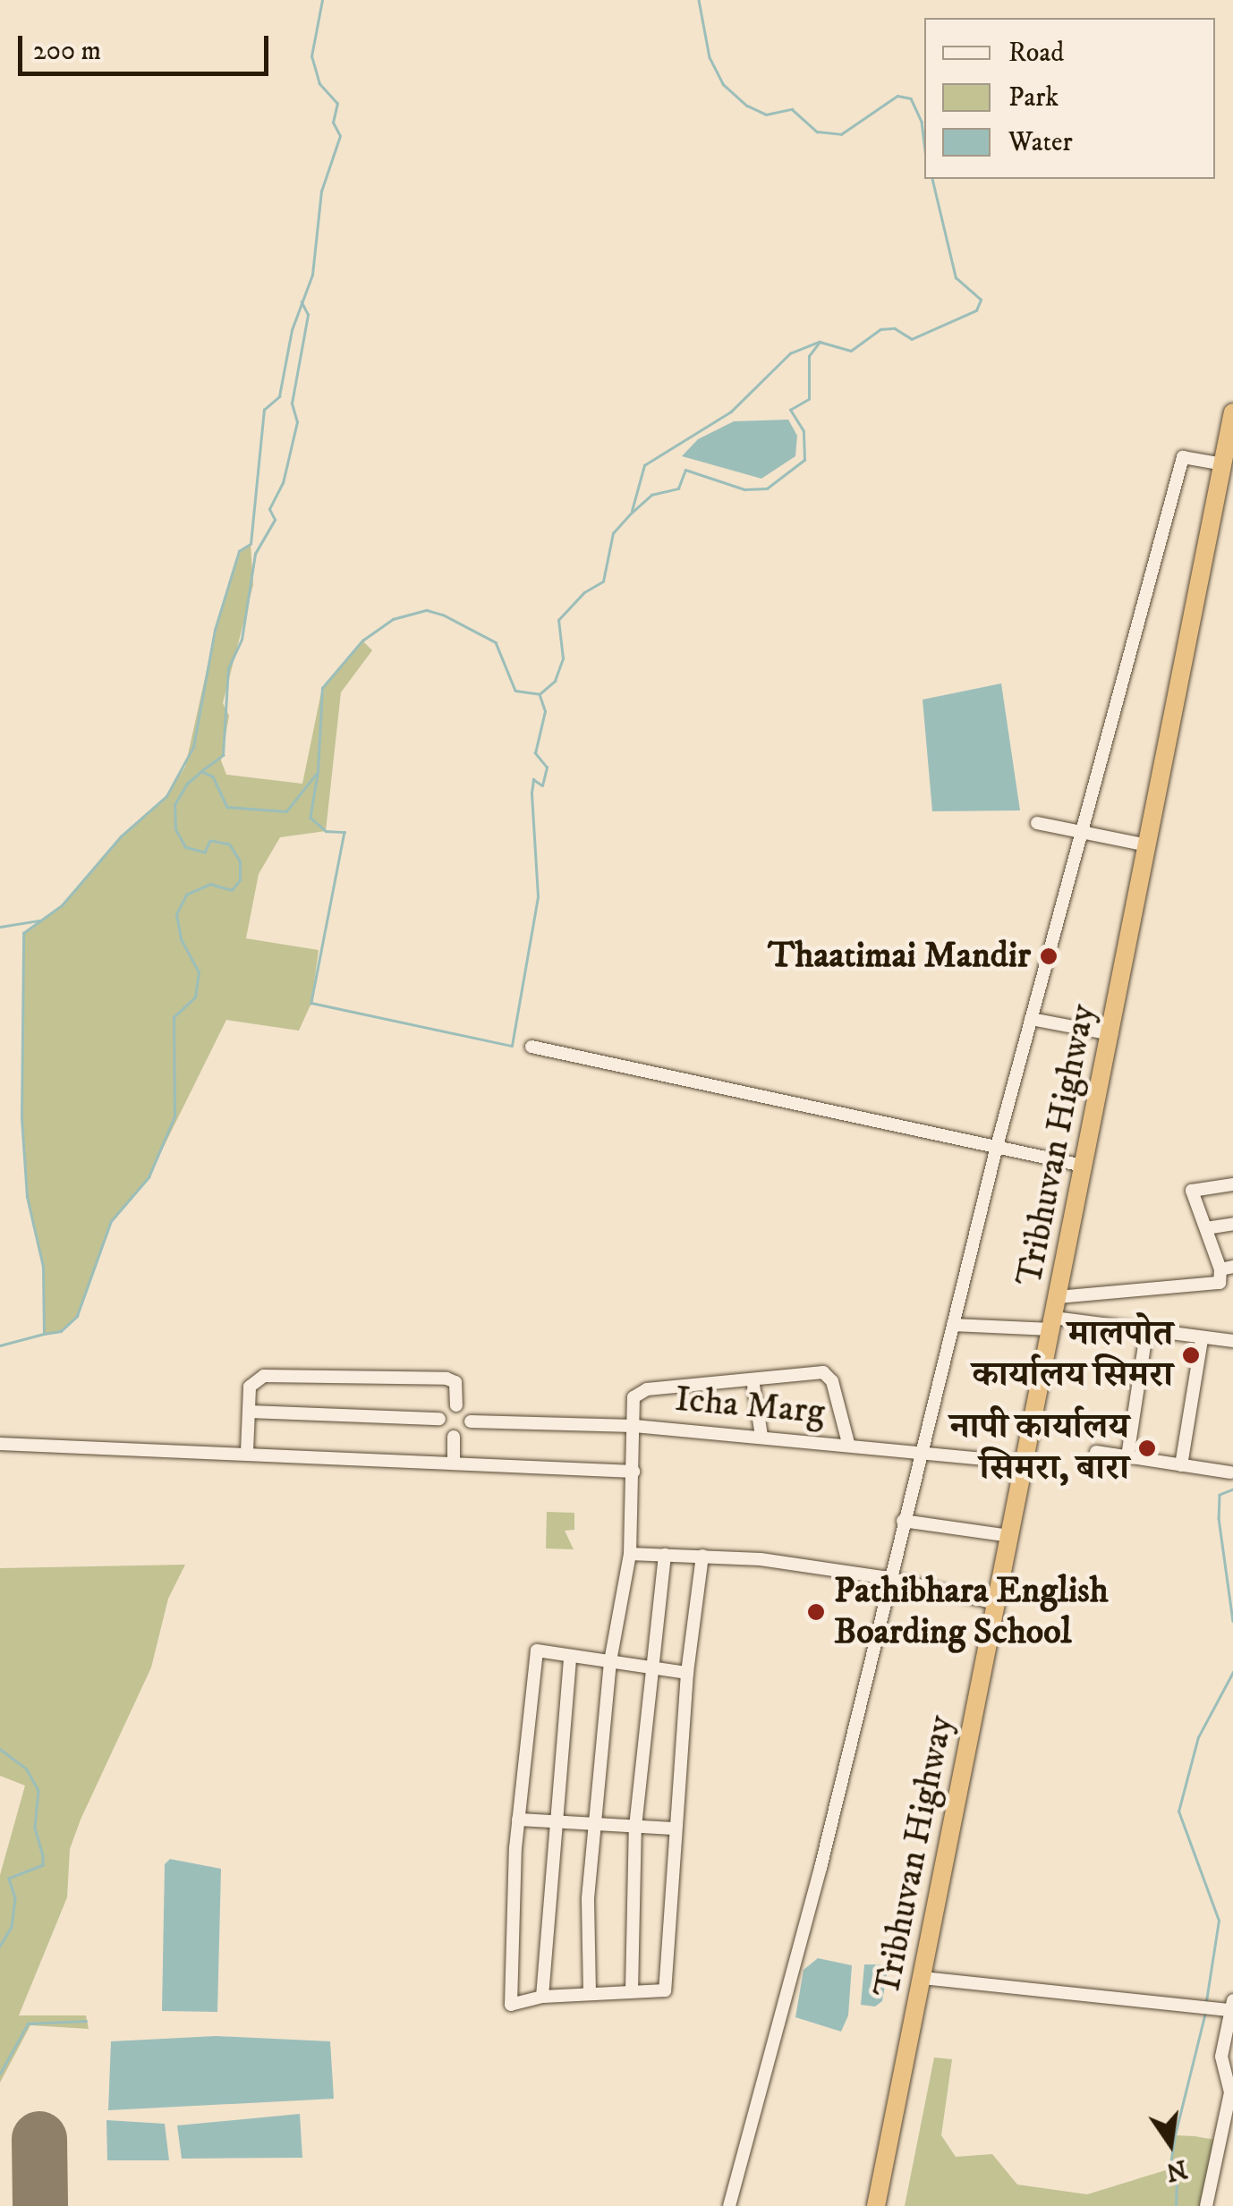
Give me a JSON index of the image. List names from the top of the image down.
{
  "streets": {
    "highway": ["Tribhuvan Highway"],
    "street": ["Icha Marg"]
  },
  "crossings": [
    ["Tribhuvan Highway", "Icha Marg"]
  ],
  "places": [
    "Thaatimai Mandir",
    "मालपोत कार्यालय सिमरा",
    "नापी कार्यालय सिमरा, बारा",
    "Pathibhara English Boarding School"
  ],
  "legend": ["Road", "Park", "Water"],
  "scale_bar": "200 m",
  "north": "bottom"
}
